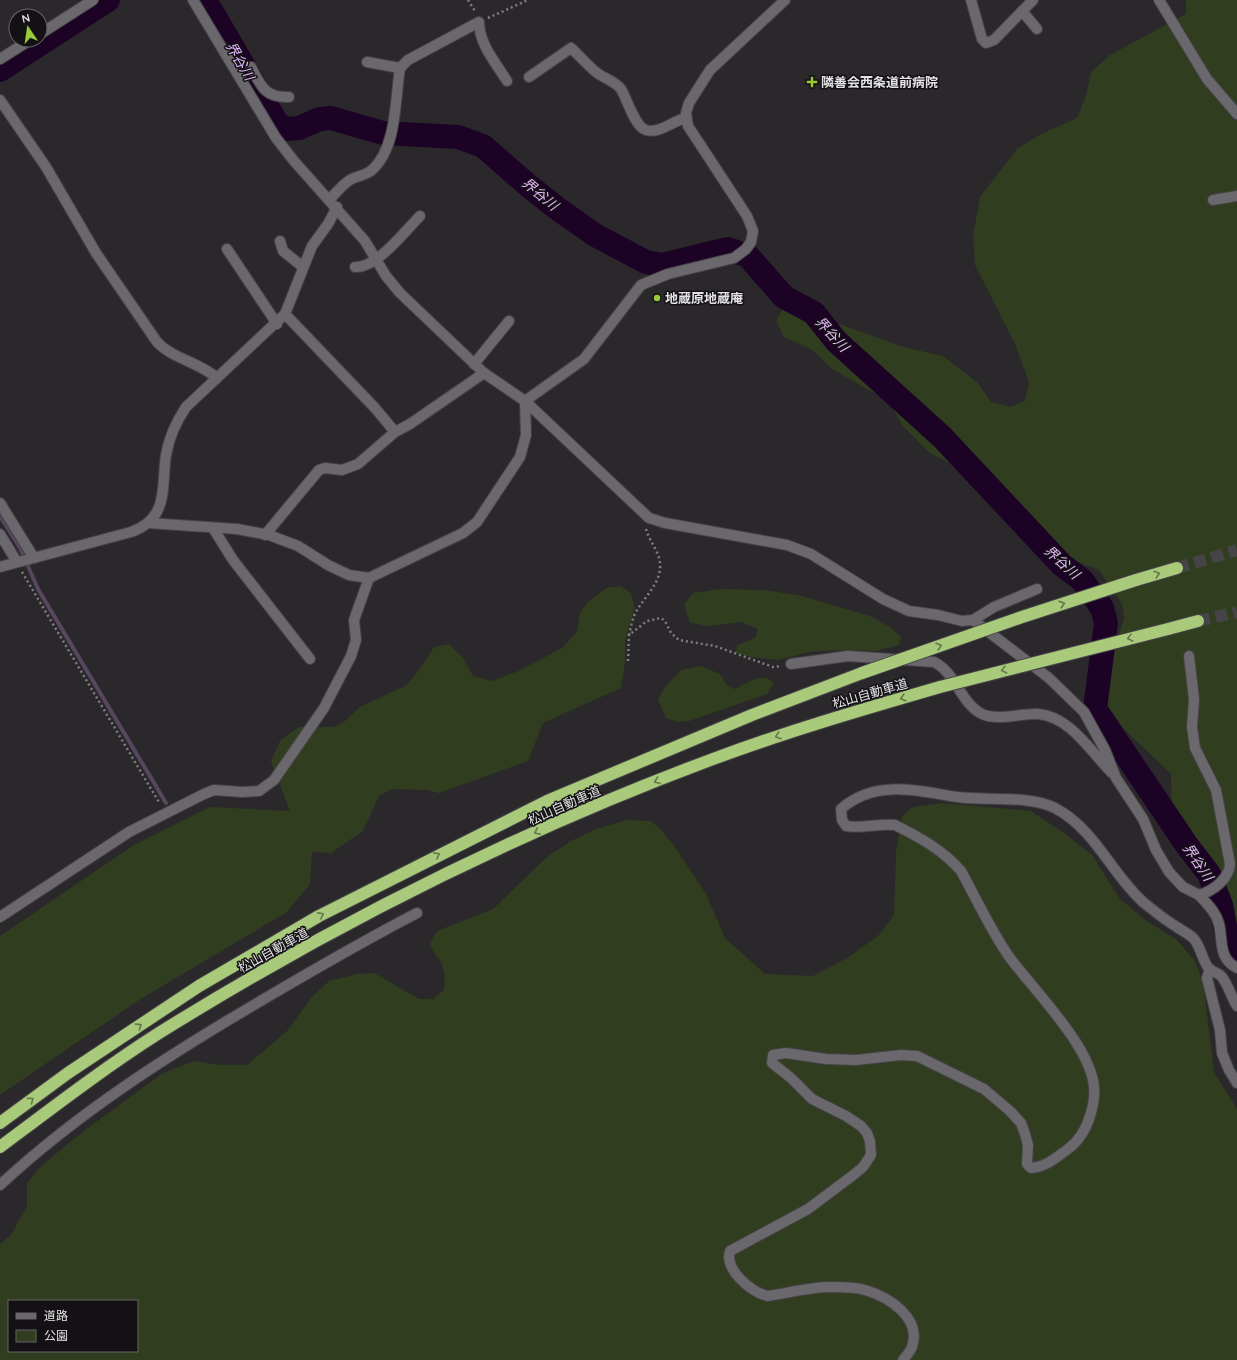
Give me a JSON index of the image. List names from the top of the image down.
{
  "streets": {
    "highway": ["松山自動車道"]
  },
  "water": ["界谷川"],
  "places": {
    "health": ["隣善会西条道前病院"],
    "other": ["地蔵原地蔵庵"]
  },
  "legend": ["道路", "公園"],
  "north": "top"
}
